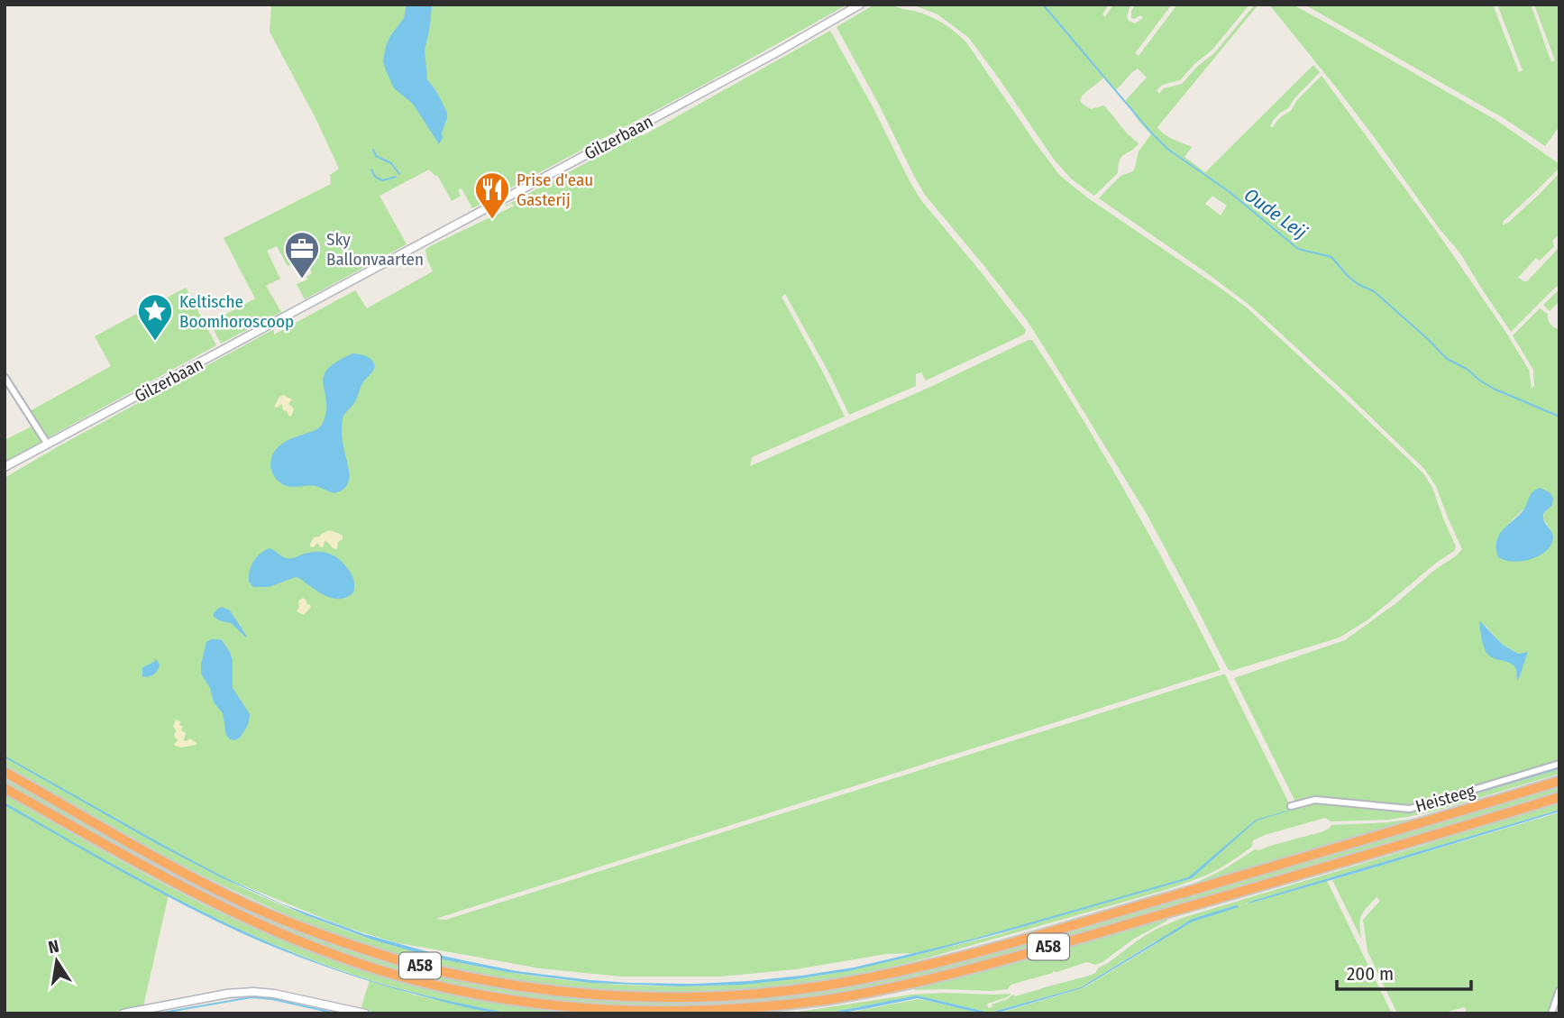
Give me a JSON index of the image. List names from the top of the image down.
{
  "streets": {
    "highway": ["A58"],
    "street": ["Gilzerbaan", "Heisteeg"]
  },
  "water": ["Oude Leij"],
  "places": {
    "restaurant": ["Prise d'eau Gasterij"],
    "office": ["Sky Ballonvaarten"],
    "place": ["Keltische Boomhoroscoop"]
  },
  "scale_bar": "200 m",
  "north": "top"
}
